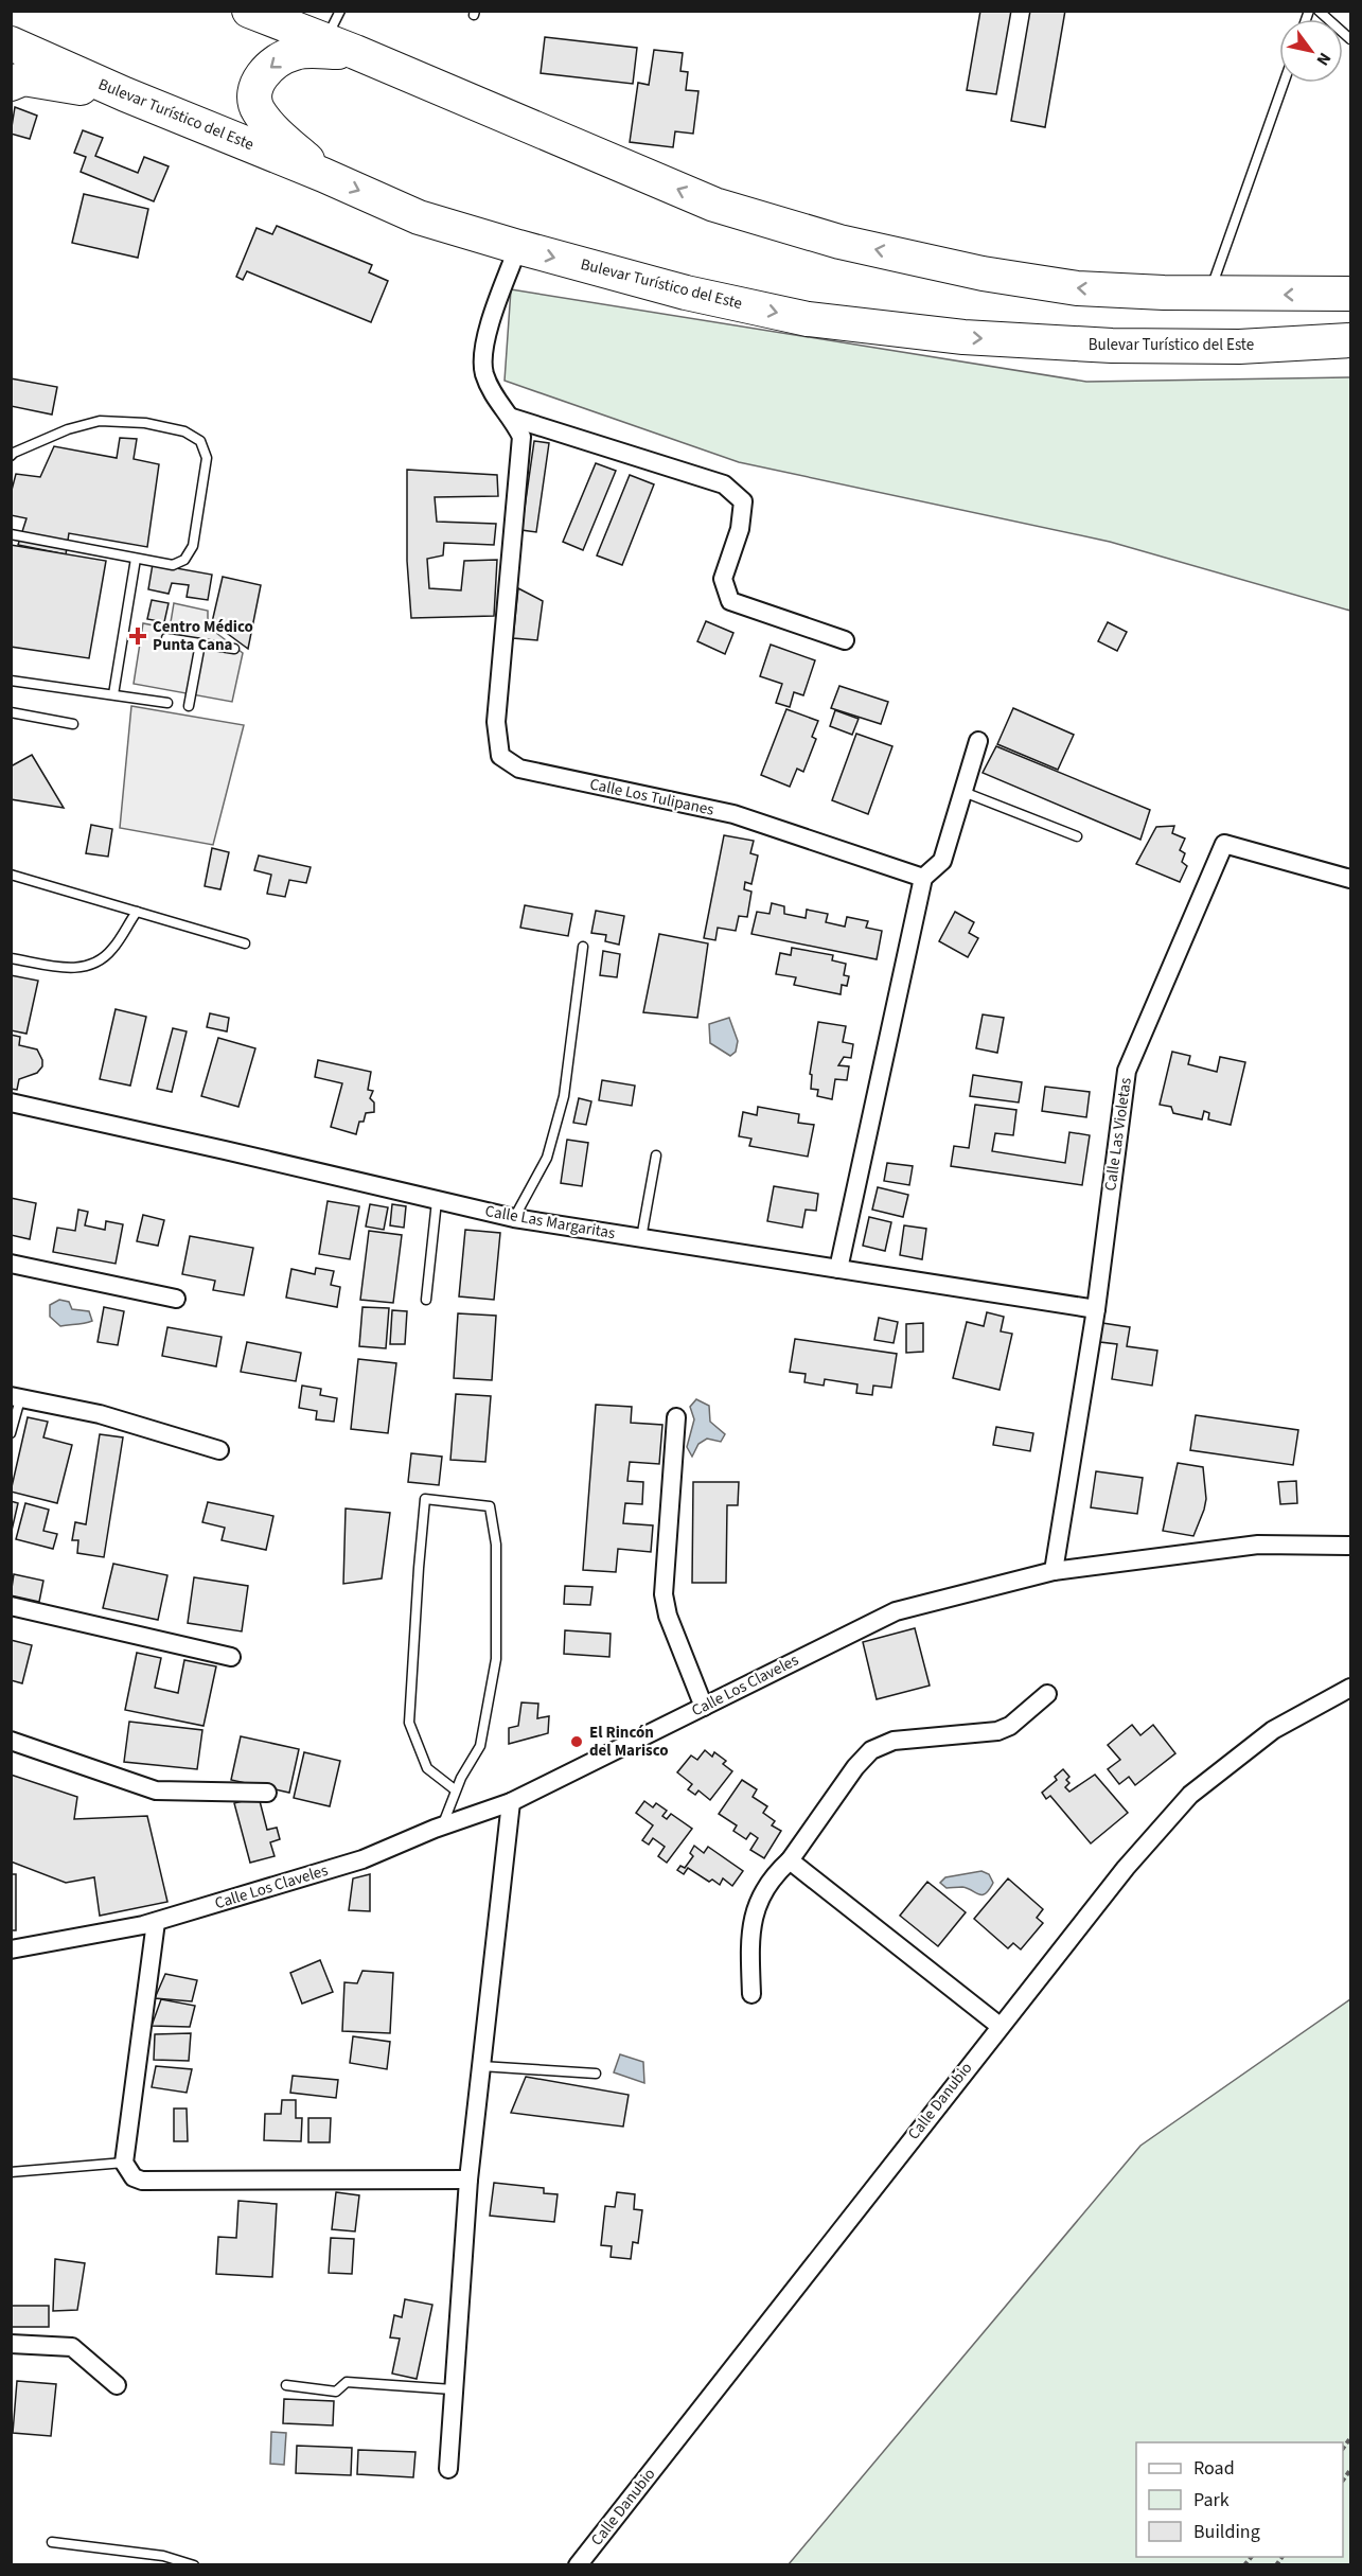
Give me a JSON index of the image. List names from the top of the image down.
{
  "streets": {
    "highway": ["Bulevar Turístico del Este"],
    "street": [
      "Calle Los Tulipanes",
      "Calle Las Violetas",
      "Calle Las Margaritas",
      "Calle Los Claveles",
      "Calle Danubio"
    ]
  },
  "crossings": [
    ["Bulevar Turístico del Este", "Calle Los Tulipanes"],
    ["Calle Las Violetas", "Calle Las Margaritas"],
    ["Calle Las Violetas", "Calle Los Claveles"]
  ],
  "places": {
    "health": ["Centro Médico Punta Cana"],
    "other": ["El Rincón del Marisco"]
  },
  "legend": ["Road", "Park", "Building"],
  "north": "bottom right"
}
